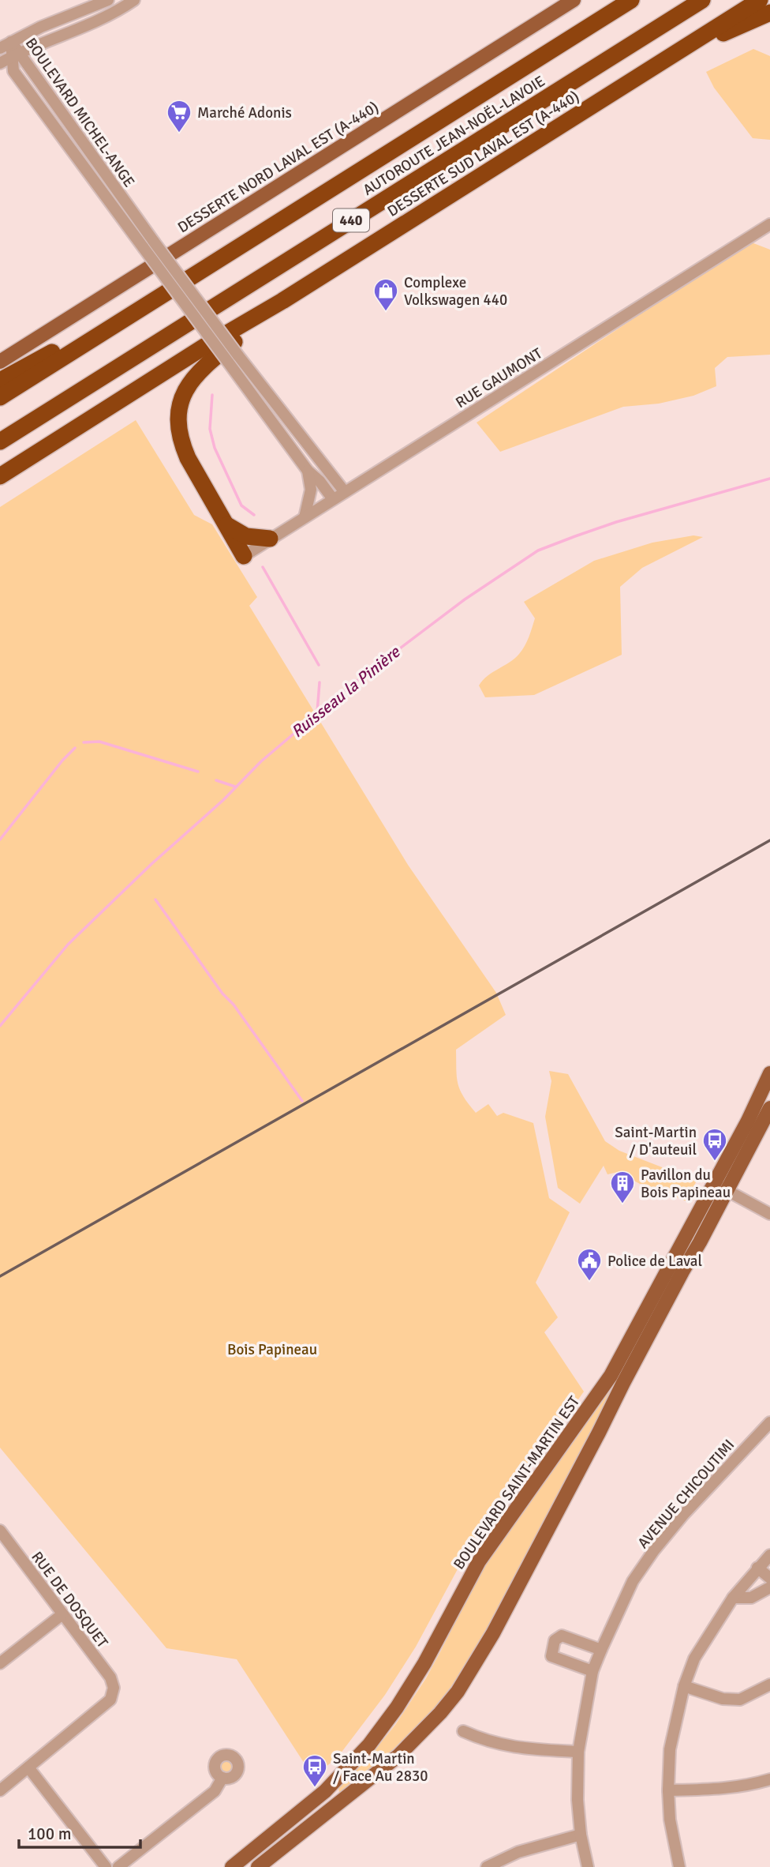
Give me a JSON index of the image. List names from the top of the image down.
{
  "streets": {
    "highway": ["AUTOROUTE JEAN-NOËL-LAVOIE", "DESSERTE SUD LAVAL EST (A-440)", "440"],
    "main road": ["DESSERTE NORD LAVAL EST (A-440)", "BOULEVARD SAINT-MARTIN EST"],
    "street": [
      "BOULEVARD MICHEL-ANGE",
      "RUE GAUMONT",
      "AVENUE CHICOUTIMI",
      "RUE DE DOSQUET"
    ]
  },
  "crossings": [
    ["BOULEVARD MICHEL-ANGE", "RUE GAUMONT"]
  ],
  "water": ["Ruisseau la Pinière"],
  "parks": ["Bois Papineau"],
  "places": {
    "supermarket": ["Marché Adonis"],
    "shop": ["Complexe Volkswagen 440"],
    "bus stop": ["Saint-Martin / D'auteuil", "Saint-Martin / Face Au 2830"],
    "building": ["Pavillon du Bois Papineau"],
    "public building": ["Police de Laval"]
  },
  "scale_bar": "100 m"
}
